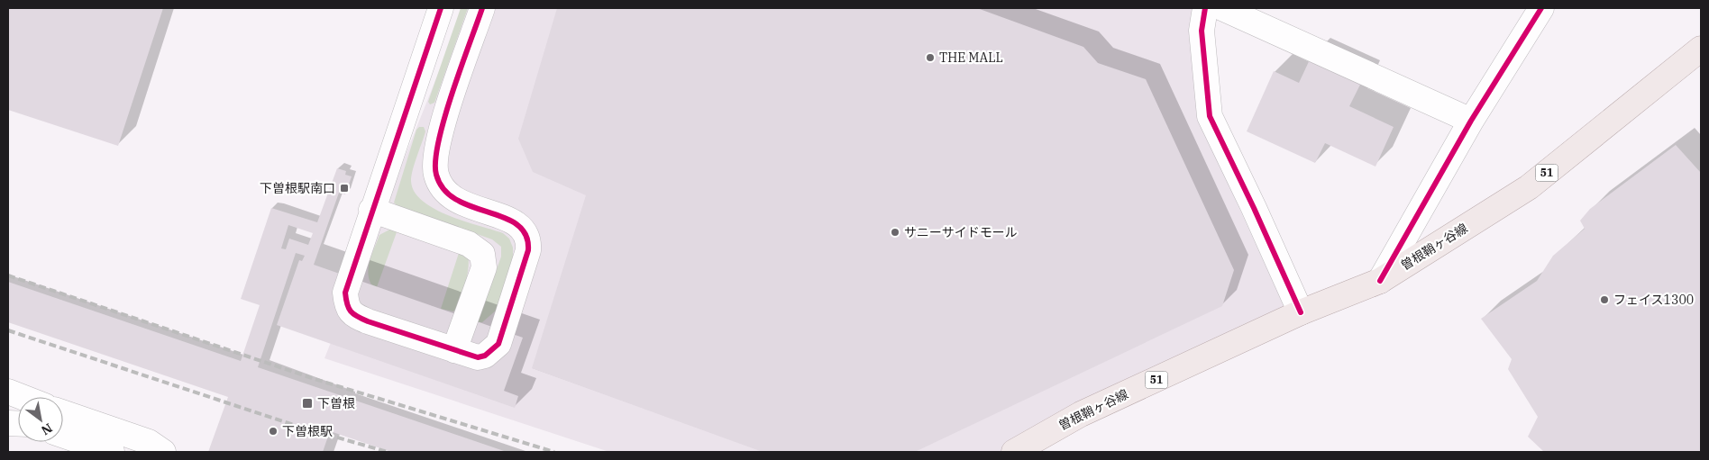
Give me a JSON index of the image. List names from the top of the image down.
{
  "streets": {
    "main road": ["51", "曽根鞘ヶ谷線"]
  },
  "places": {
    "other": [
      "THE MALL",
      "サニーサイドモール",
      "フェイス1300",
      "下曽根駅"
    ],
    "transit": ["下曽根駅南口", "下曽根"]
  },
  "north": "bottom right"
}
